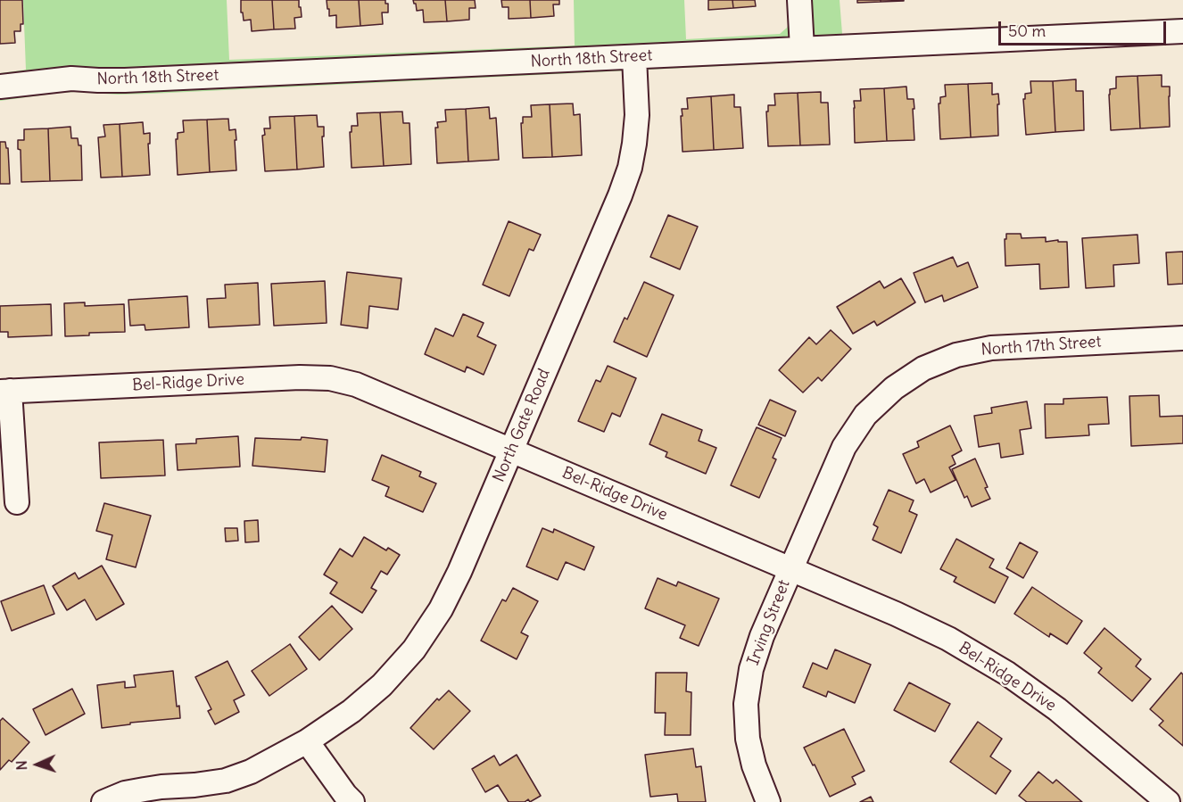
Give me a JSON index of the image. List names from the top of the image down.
{
  "streets": {
    "street": [
      "North 18th Street",
      "North 17th Street",
      "Bel-Ridge Drive",
      "North Gate Road",
      "Irving Street"
    ]
  },
  "crossings": [
    ["North 18th Street", "North Gate Road"],
    ["North 17th Street", "Bel-Ridge Drive"],
    ["North 17th Street", "Irving Street"],
    ["Bel-Ridge Drive", "North Gate Road"],
    ["Bel-Ridge Drive", "Irving Street"]
  ],
  "scale_bar": "50 m",
  "north": "left"
}
